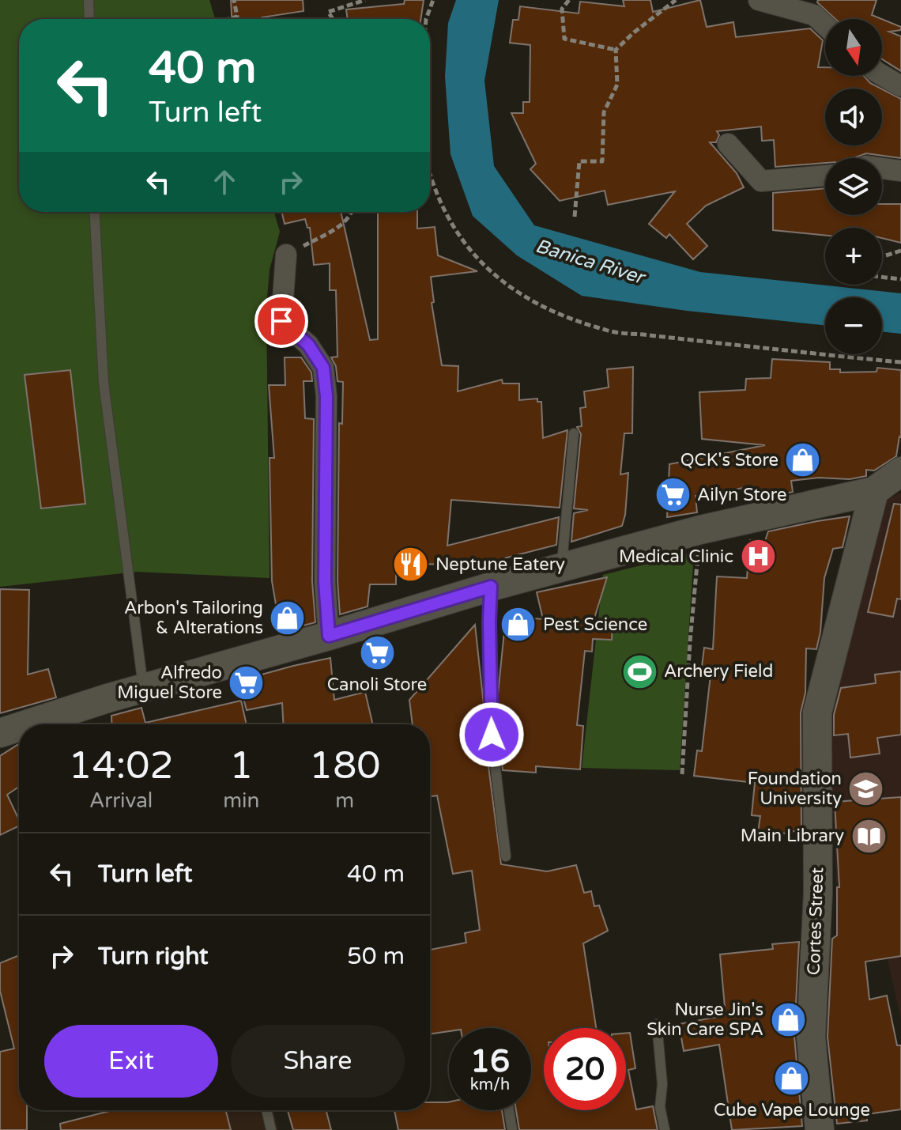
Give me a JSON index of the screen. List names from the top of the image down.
{
  "streets": {
    "street": ["Cortes Street"]
  },
  "water": ["Banica River"],
  "places": {
    "shop": [
      "QCK's Store",
      "Arbon's Tailoring & Alterations",
      "Pest Science",
      "Nurse Jin's Skin Care SPA",
      "Cube Vape Lounge"
    ],
    "supermarket": ["Ailyn Store", "Canoli Store", "Alfredo Miguel Store"],
    "hospital": ["Medical Clinic"],
    "restaurant": ["Neptune Eatery"],
    "sports": ["Archery Field"],
    "school or university": ["Foundation University"],
    "library": ["Main Library"]
  },
  "north": "bottom",
  "page": {
    "map_buttons": ["+", "−"],
    "turn": ["40 m", "Turn left"],
    "eta": [
      "14:02",
      "Arrival",
      "1",
      "min",
      "180",
      "m"
    ],
    "list": [
      {
        "name": "Turn left",
        "value": "40 m"
      },
      {
        "name": "Turn right",
        "value": "50 m"
      }
    ],
    "buttons": ["Exit", "Share"],
    "speed": "16 km/h",
    "limit": "20"
  }
}
